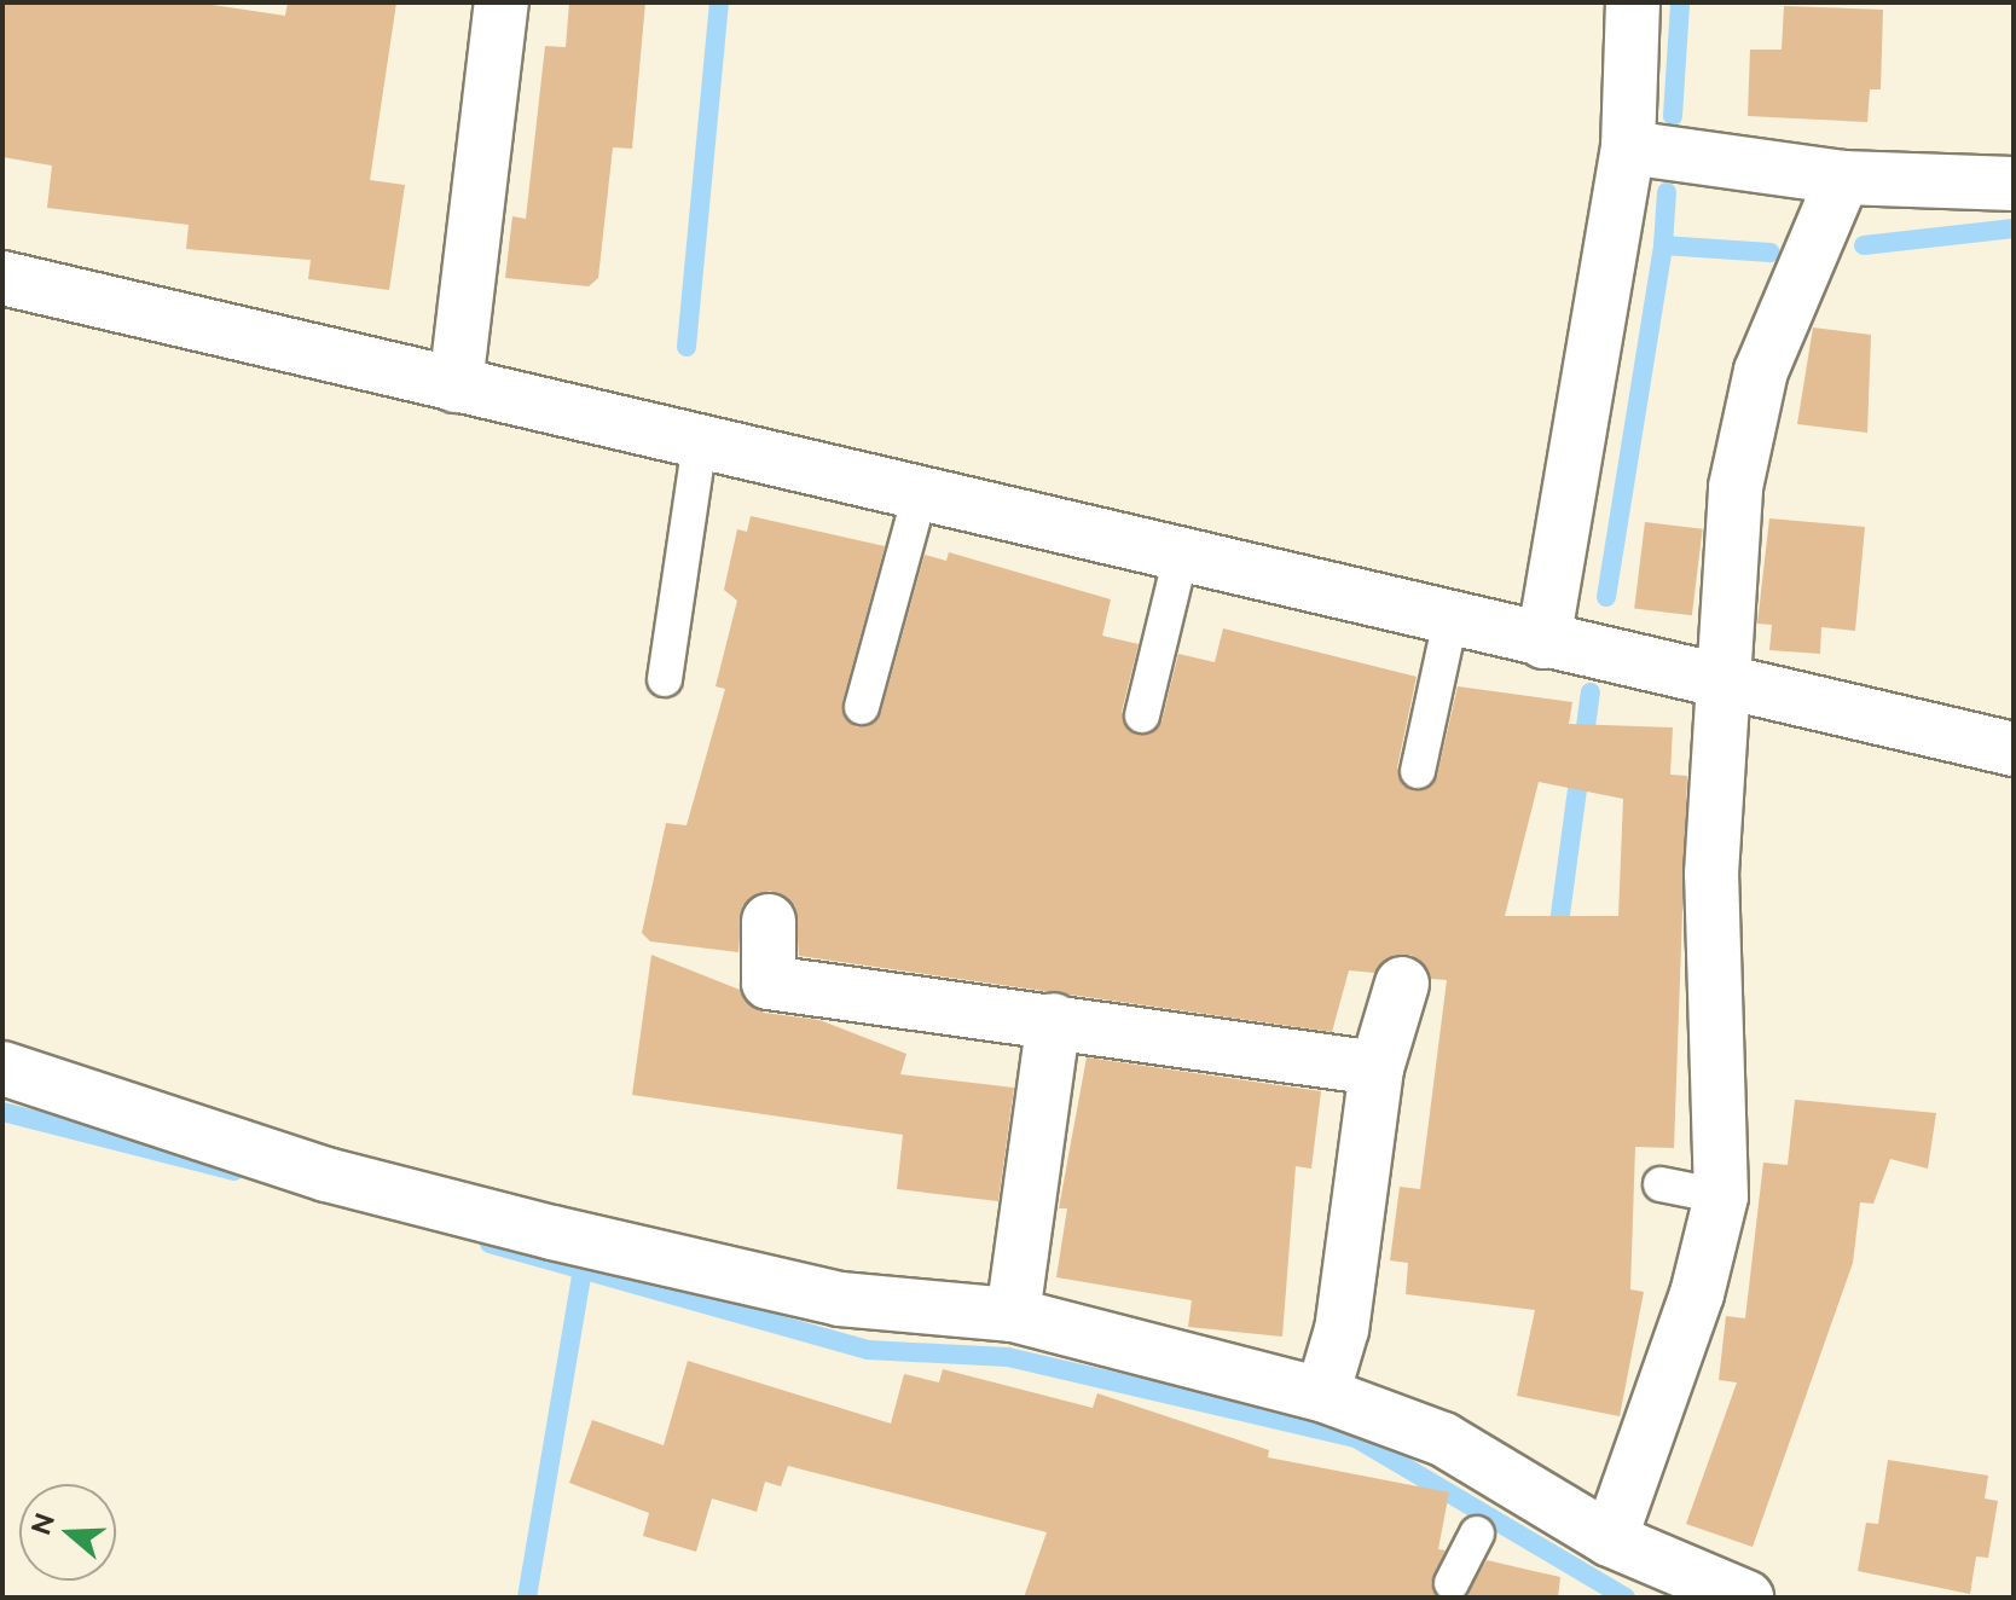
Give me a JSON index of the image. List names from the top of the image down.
{
  "north": "left"
}
